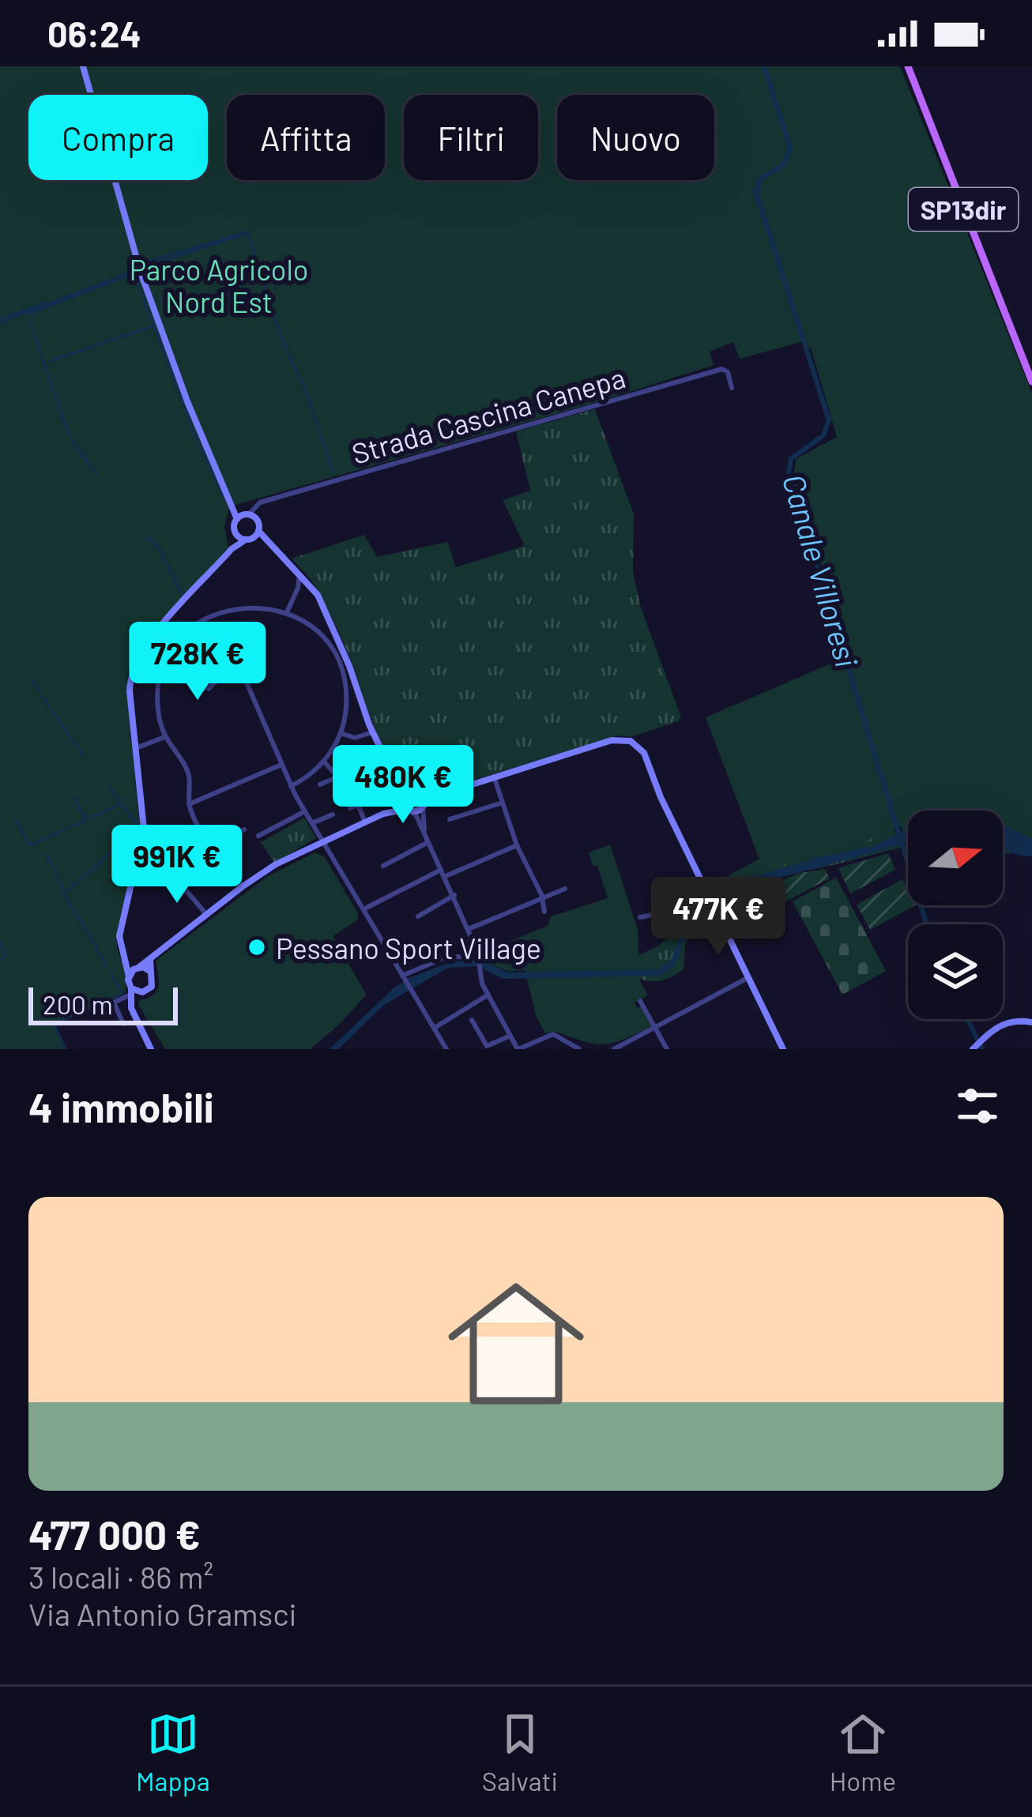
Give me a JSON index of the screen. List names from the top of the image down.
{
  "streets": {
    "main road": ["SP13dir"],
    "street": ["Strada Cascina Canepa"]
  },
  "water": ["Canale Villoresi"],
  "parks": ["Parco Agricolo Nord Est"],
  "places": ["Pessano Sport Village"],
  "scale_bar": "200 m",
  "north": "right",
  "page": {
    "status": "06:24",
    "chip": [
      "Compra",
      "Affitta",
      "Filtri",
      "Nuovo"
    ],
    "price": [
      "728K €",
      "480K €",
      "991K €",
      "477K €"
    ],
    "scale": "200 m",
    "heading": "4 immobili",
    "list": [
      {
        "name": "477 000 €",
        "note": "3 locali · 86 m² · Via Antonio Gramsci"
      }
    ],
    "tabs": ["Mappa", "Salvati", "Home"]
  }
}
